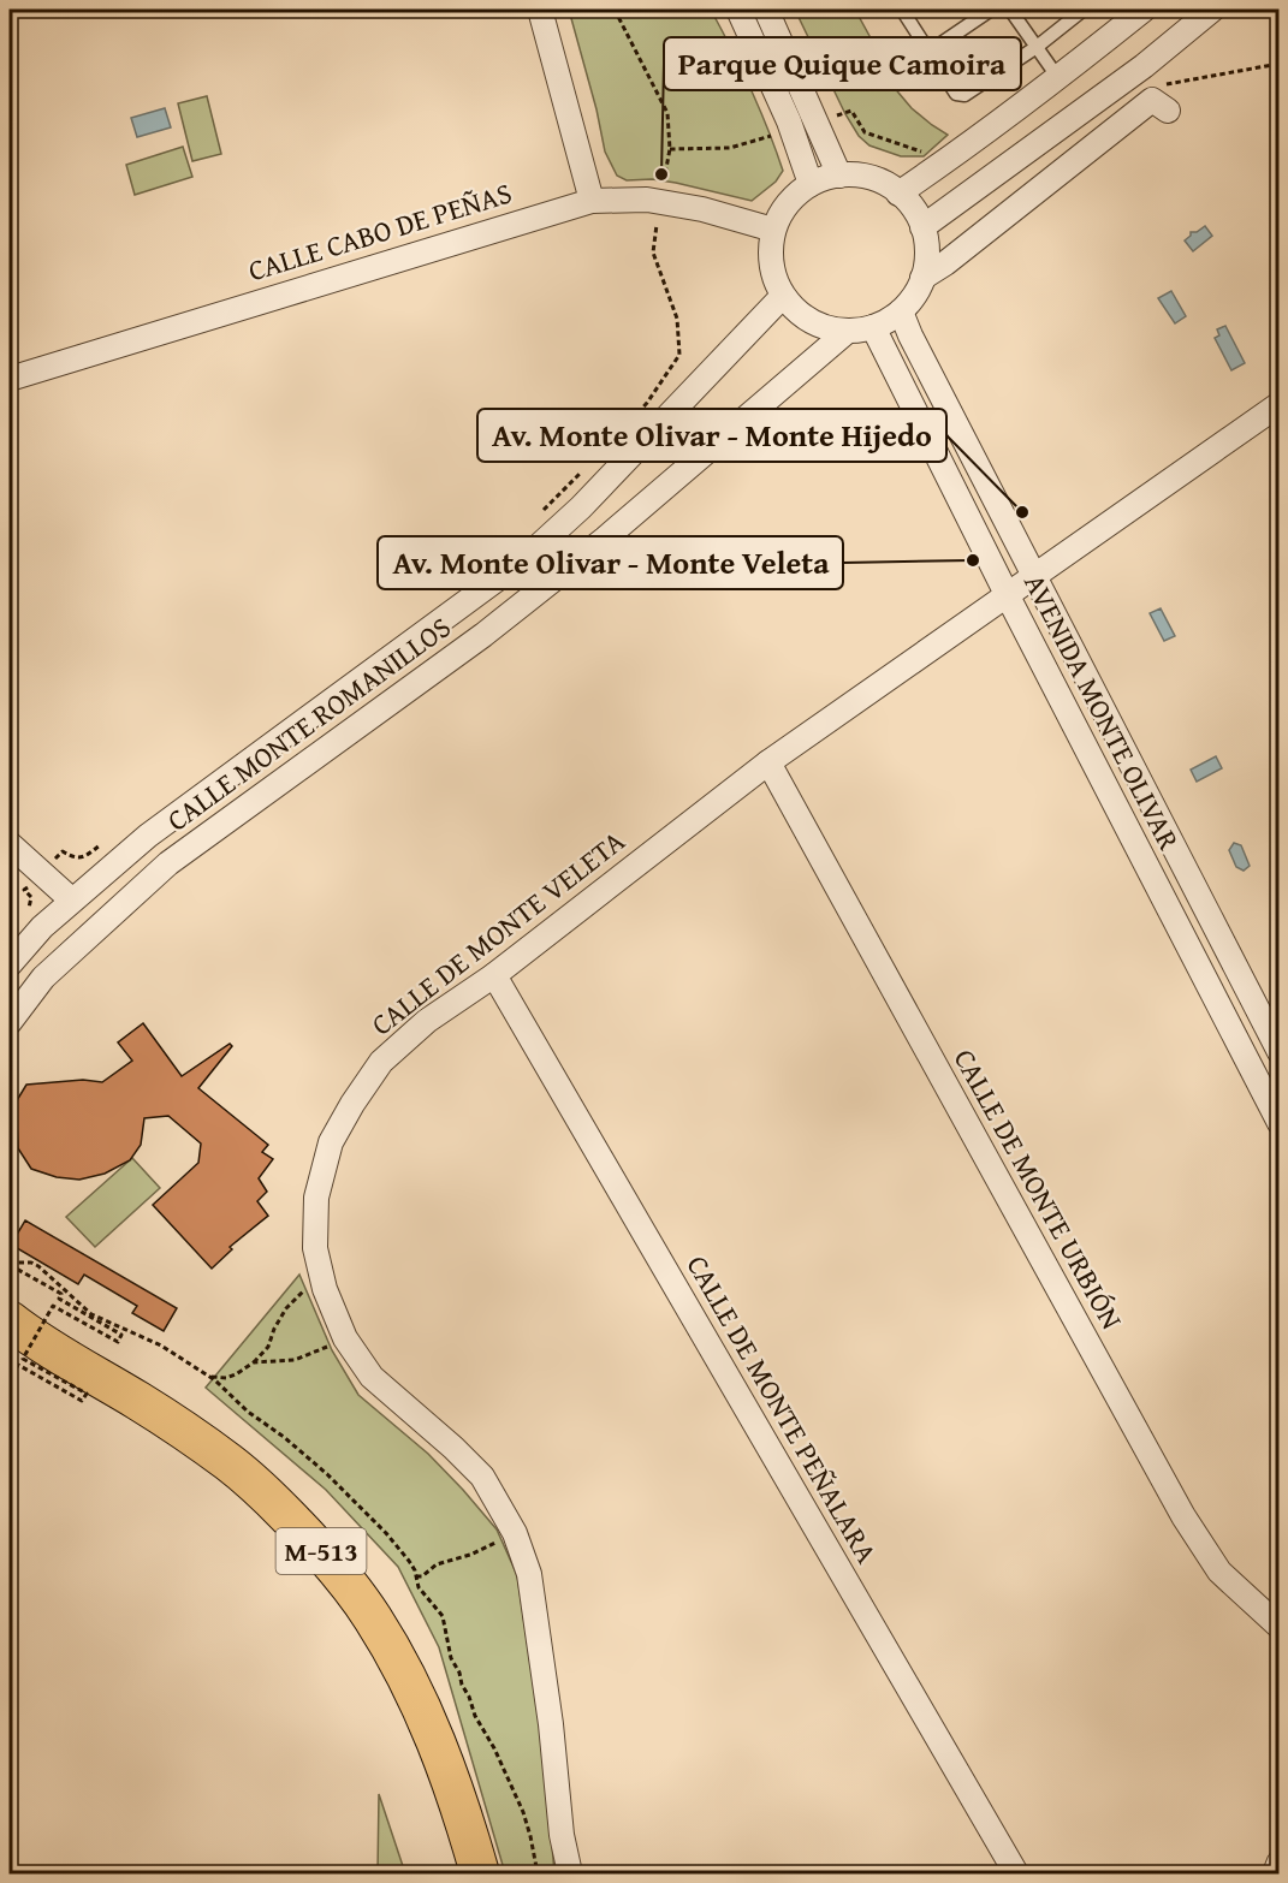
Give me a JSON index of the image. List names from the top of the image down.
{
  "streets": {
    "main road": ["M-513"],
    "street": [
      "CALLE CABO DE PEÑAS",
      "AVENIDA MONTE OLIVAR",
      "CALLE MONTE ROMANILLOS",
      "CALLE DE MONTE VELETA",
      "CALLE DE MONTE URBIÓN",
      "CALLE DE MONTE PEÑALARA"
    ]
  },
  "crossings": [
    ["CALLE CABO DE PEÑAS", "AVENIDA MONTE OLIVAR"],
    ["CALLE CABO DE PEÑAS", "CALLE MONTE ROMANILLOS"],
    ["AVENIDA MONTE OLIVAR", "CALLE MONTE ROMANILLOS"],
    ["AVENIDA MONTE OLIVAR", "CALLE DE MONTE VELETA"],
    ["CALLE DE MONTE VELETA", "CALLE DE MONTE URBIÓN"],
    ["CALLE DE MONTE VELETA", "CALLE DE MONTE PEÑALARA"]
  ],
  "places": ["Parque Quique Camoira", "Av. Monte Olivar - Monte Hijedo", "Av. Monte Olivar - Monte Veleta"]
}
